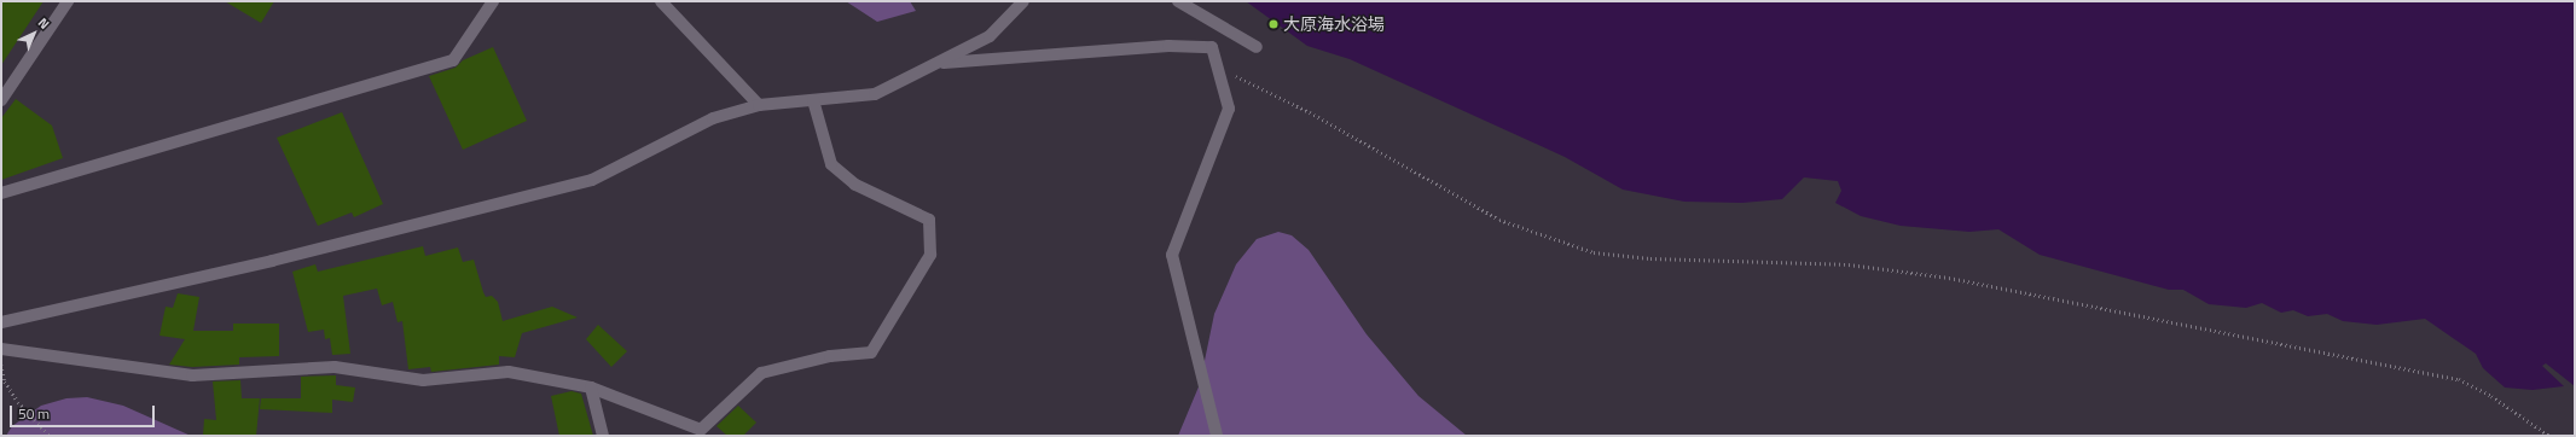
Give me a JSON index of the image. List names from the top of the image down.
{
  "places": ["大原海水浴場"],
  "scale_bar": "50 m",
  "north": "top right"
}
